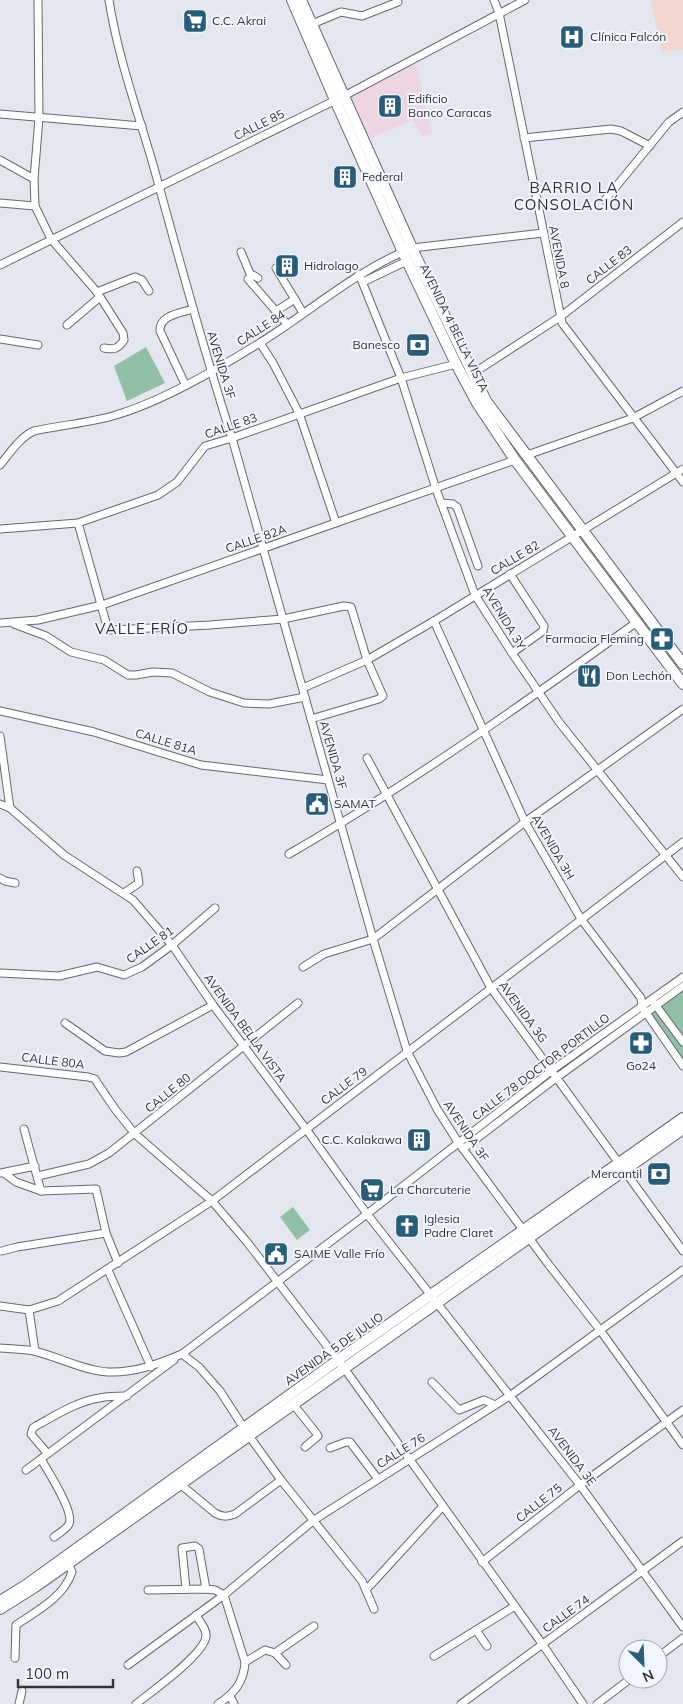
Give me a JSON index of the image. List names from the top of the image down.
{
  "streets": {
    "street": [
      "CALLE 85",
      "AVENIDA 8",
      "CALLE 83",
      "CALLE 84",
      "AVENIDA 4 BELLA VISTA",
      "AVENIDA 3F",
      "CALLE 82A",
      "CALLE 82",
      "AVENIDA 3Y",
      "CALLE 81A",
      "AVENIDA 3H",
      "CALLE 81",
      "AVENIDA 3G",
      "AVENIDA BELLA VISTA",
      "CALLE 80A",
      "CALLE 78 DOCTOR PORTILLO",
      "CALLE 79",
      "CALLE 80",
      "AVENIDA 5 DE JULIO",
      "CALLE 76",
      "AVENIDA 3E",
      "CALLE 75",
      "CALLE 74"
    ]
  },
  "crossings": [
    ["CALLE 85", "AVENIDA 8"],
    ["CALLE 85", "AVENIDA 4 BELLA VISTA"],
    ["CALLE 85", "AVENIDA 3F"],
    ["AVENIDA 8", "CALLE 83"],
    ["AVENIDA 8", "CALLE 84"],
    ["AVENIDA 8", "CALLE 82"],
    ["CALLE 83", "AVENIDA 4 BELLA VISTA"],
    ["CALLE 83", "AVENIDA 3F"],
    ["CALLE 83", "AVENIDA 3Y"],
    ["CALLE 84", "AVENIDA 4 BELLA VISTA"],
    ["CALLE 84", "AVENIDA 3F"],
    ["CALLE 84", "AVENIDA 3Y"],
    ["AVENIDA 4 BELLA VISTA", "CALLE 82A"],
    ["AVENIDA 4 BELLA VISTA", "CALLE 82"],
    ["AVENIDA 3F", "CALLE 82A"],
    ["AVENIDA 3F", "CALLE 82"],
    ["AVENIDA 3F", "CALLE 81A"],
    ["AVENIDA 3F", "CALLE 78 DOCTOR PORTILLO"],
    ["AVENIDA 3F", "CALLE 79"],
    ["AVENIDA 3F", "AVENIDA 5 DE JULIO"],
    ["AVENIDA 3F", "CALLE 76"],
    ["AVENIDA 3F", "CALLE 75"],
    ["CALLE 82A", "AVENIDA 3Y"],
    ["CALLE 82", "AVENIDA 3Y"],
    ["CALLE 82", "AVENIDA 3H"],
    ["AVENIDA 3Y", "CALLE 79"],
    ["AVENIDA 3H", "CALLE 79"],
    ["CALLE 81", "AVENIDA BELLA VISTA"],
    ["AVENIDA 3G", "CALLE 78 DOCTOR PORTILLO"],
    ["AVENIDA 3G", "CALLE 79"],
    ["AVENIDA 3G", "AVENIDA 5 DE JULIO"],
    ["AVENIDA BELLA VISTA", "CALLE 78 DOCTOR PORTILLO"],
    ["AVENIDA BELLA VISTA", "CALLE 79"],
    ["AVENIDA BELLA VISTA", "CALLE 80"],
    ["AVENIDA BELLA VISTA", "AVENIDA 5 DE JULIO"],
    ["AVENIDA BELLA VISTA", "AVENIDA 3E"],
    ["CALLE 80A", "CALLE 78 DOCTOR PORTILLO"],
    ["CALLE 80A", "CALLE 79"],
    ["CALLE 80A", "CALLE 80"],
    ["CALLE 80A", "AVENIDA 5 DE JULIO"],
    ["CALLE 80A", "CALLE 76"],
    ["CALLE 80A", "CALLE 75"],
    ["CALLE 80A", "CALLE 74"],
    ["AVENIDA 5 DE JULIO", "AVENIDA 3E"],
    ["CALLE 76", "AVENIDA 3E"],
    ["AVENIDA 3E", "CALLE 75"],
    ["AVENIDA 3E", "CALLE 74"]
  ],
  "districts": ["BARRIO LA CONSOLACIÓN", "VALLE FRÍO"],
  "places": {
    "supermarket": ["C.C. Akrai", "La Charcuterie"],
    "hospital": ["Clínica Falcón"],
    "building": [
      "Edificio Banco Caracas",
      "Federal",
      "Hidrolago",
      "C.C. Kalakawa"
    ],
    "bank": ["Banesco", "Mercantil"],
    "pharmacy": ["Farmacia Fleming", "Go24"],
    "restaurant": ["Don Lechón"],
    "public building": ["SAMAT", "SAIME Valle Frío"],
    "church": ["Iglesia Padre Claret"]
  },
  "scale_bar": "100 m",
  "north": "bottom right"
}
